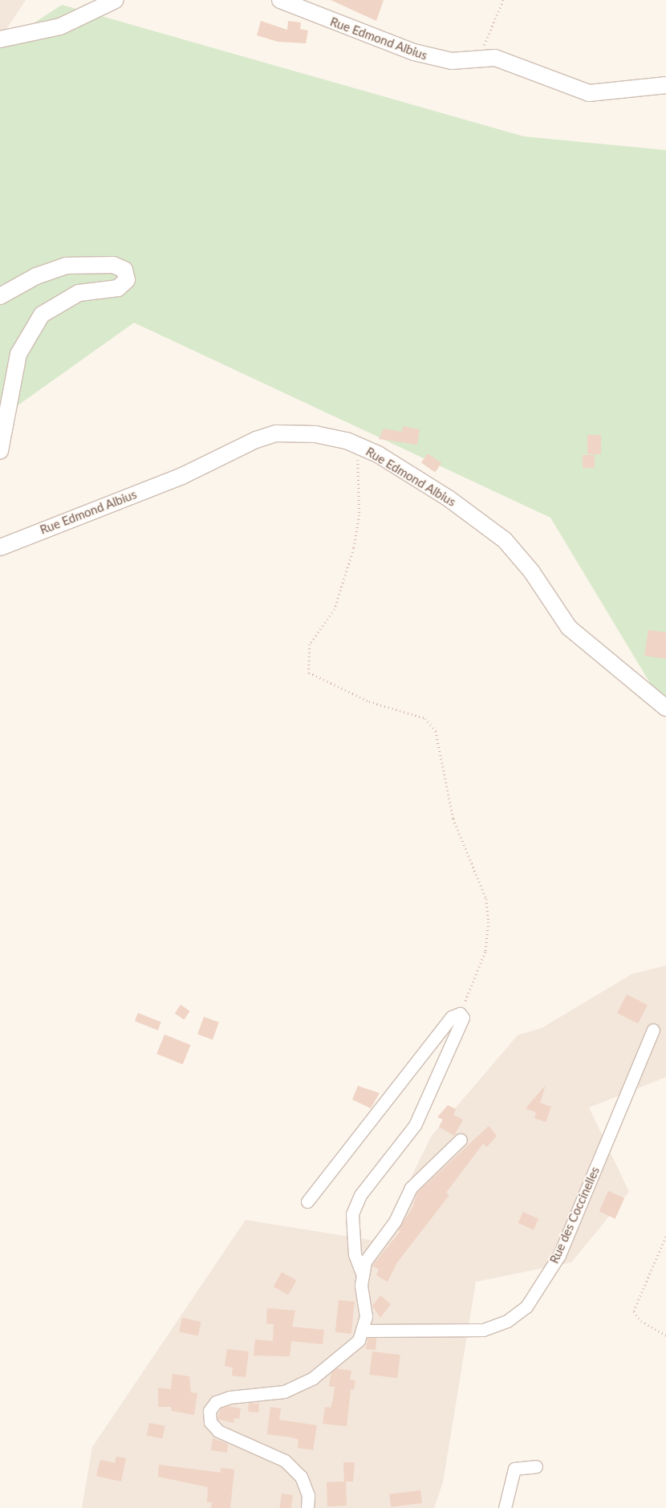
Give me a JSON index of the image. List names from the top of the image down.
{
  "streets": {
    "main road": ["Rue Edmond Albius"],
    "street": ["Rue des Coccinelles"]
  }
}
